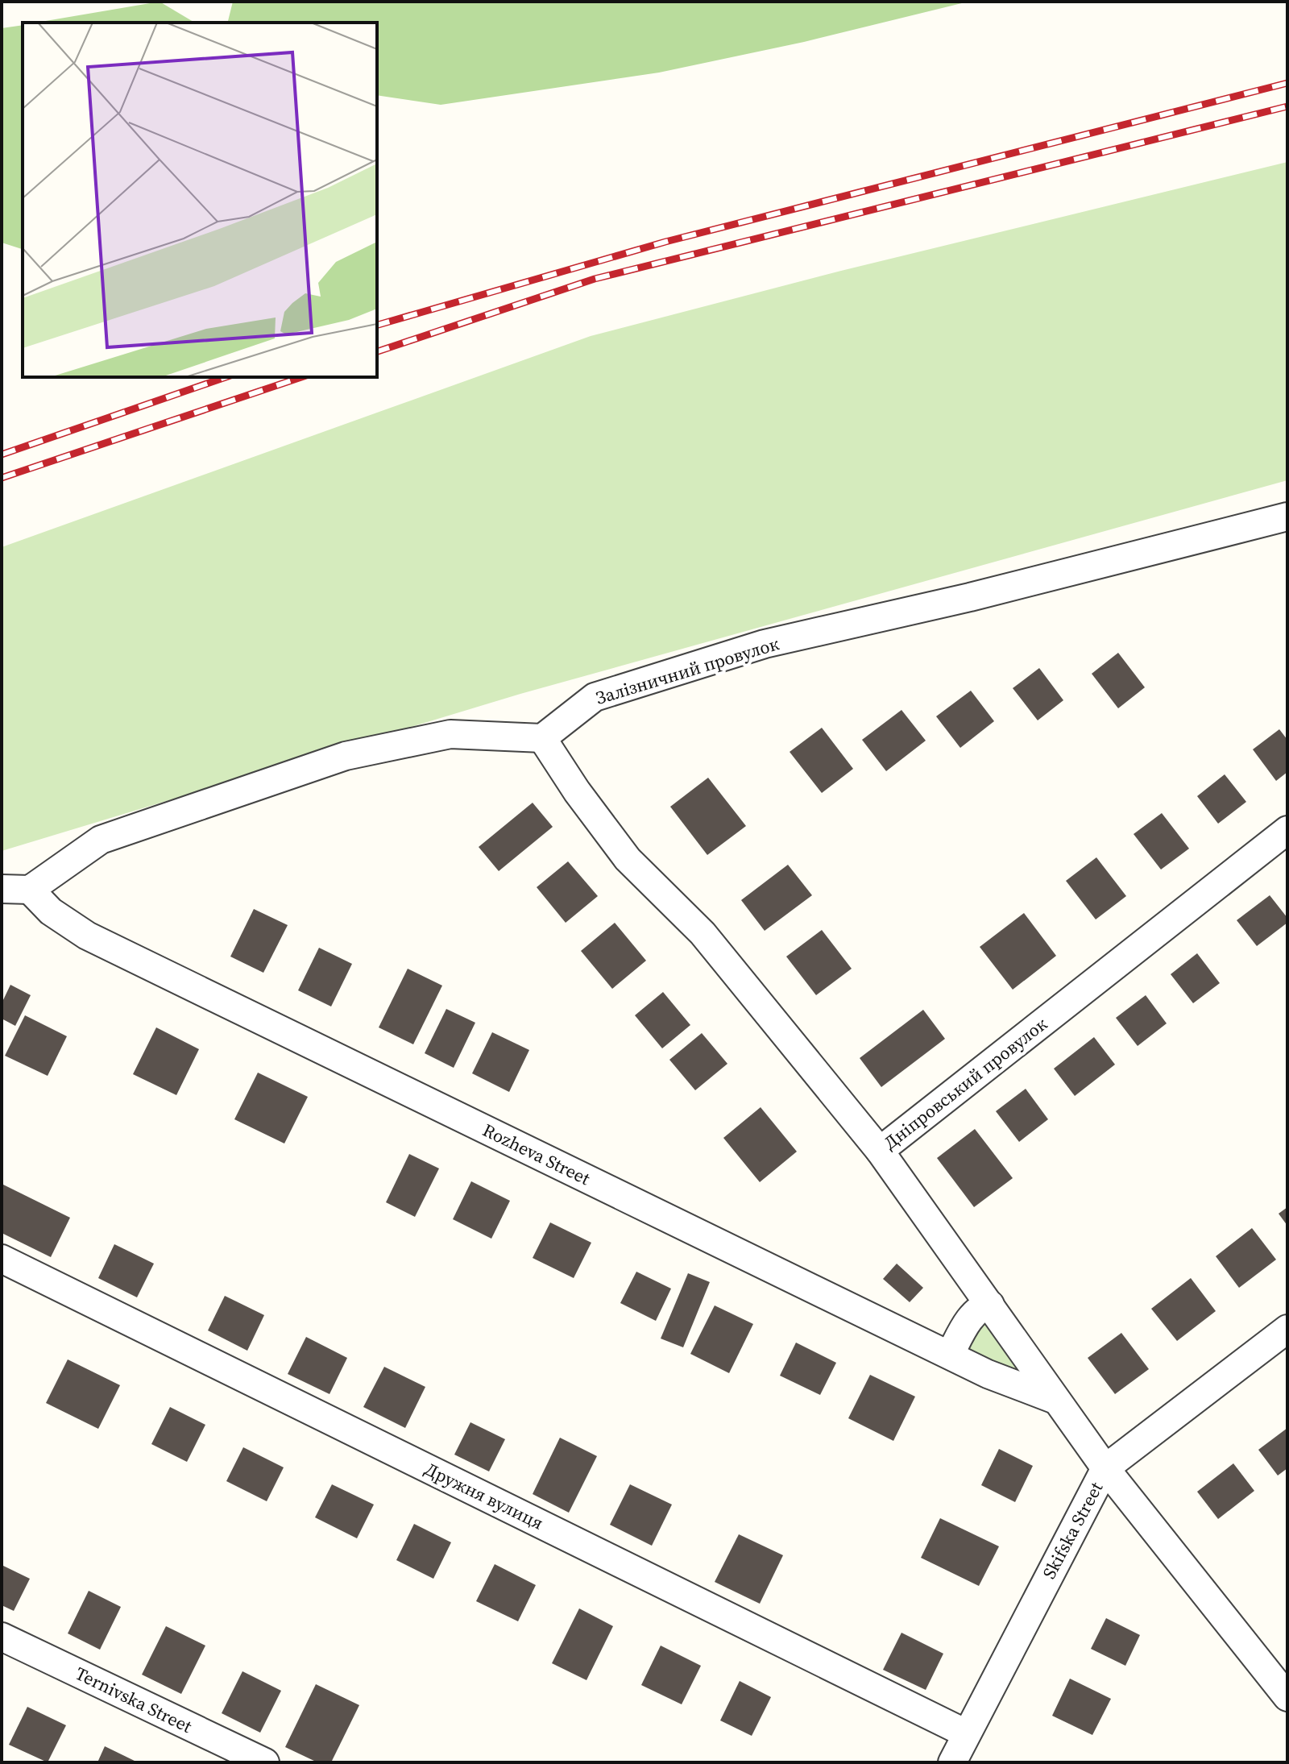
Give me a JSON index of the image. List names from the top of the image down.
{
  "streets": {
    "street": [
      "Залізничний провулок",
      "Дніпровський провулок",
      "Rozheva Street",
      "Дружня вулиця",
      "Skifska Street",
      "Ternivska Street"
    ]
  },
  "crossings": [
    ["Залізничний провулок", "Дніпровський провулок"],
    ["Дружня вулиця", "Skifska Street"]
  ]
}
